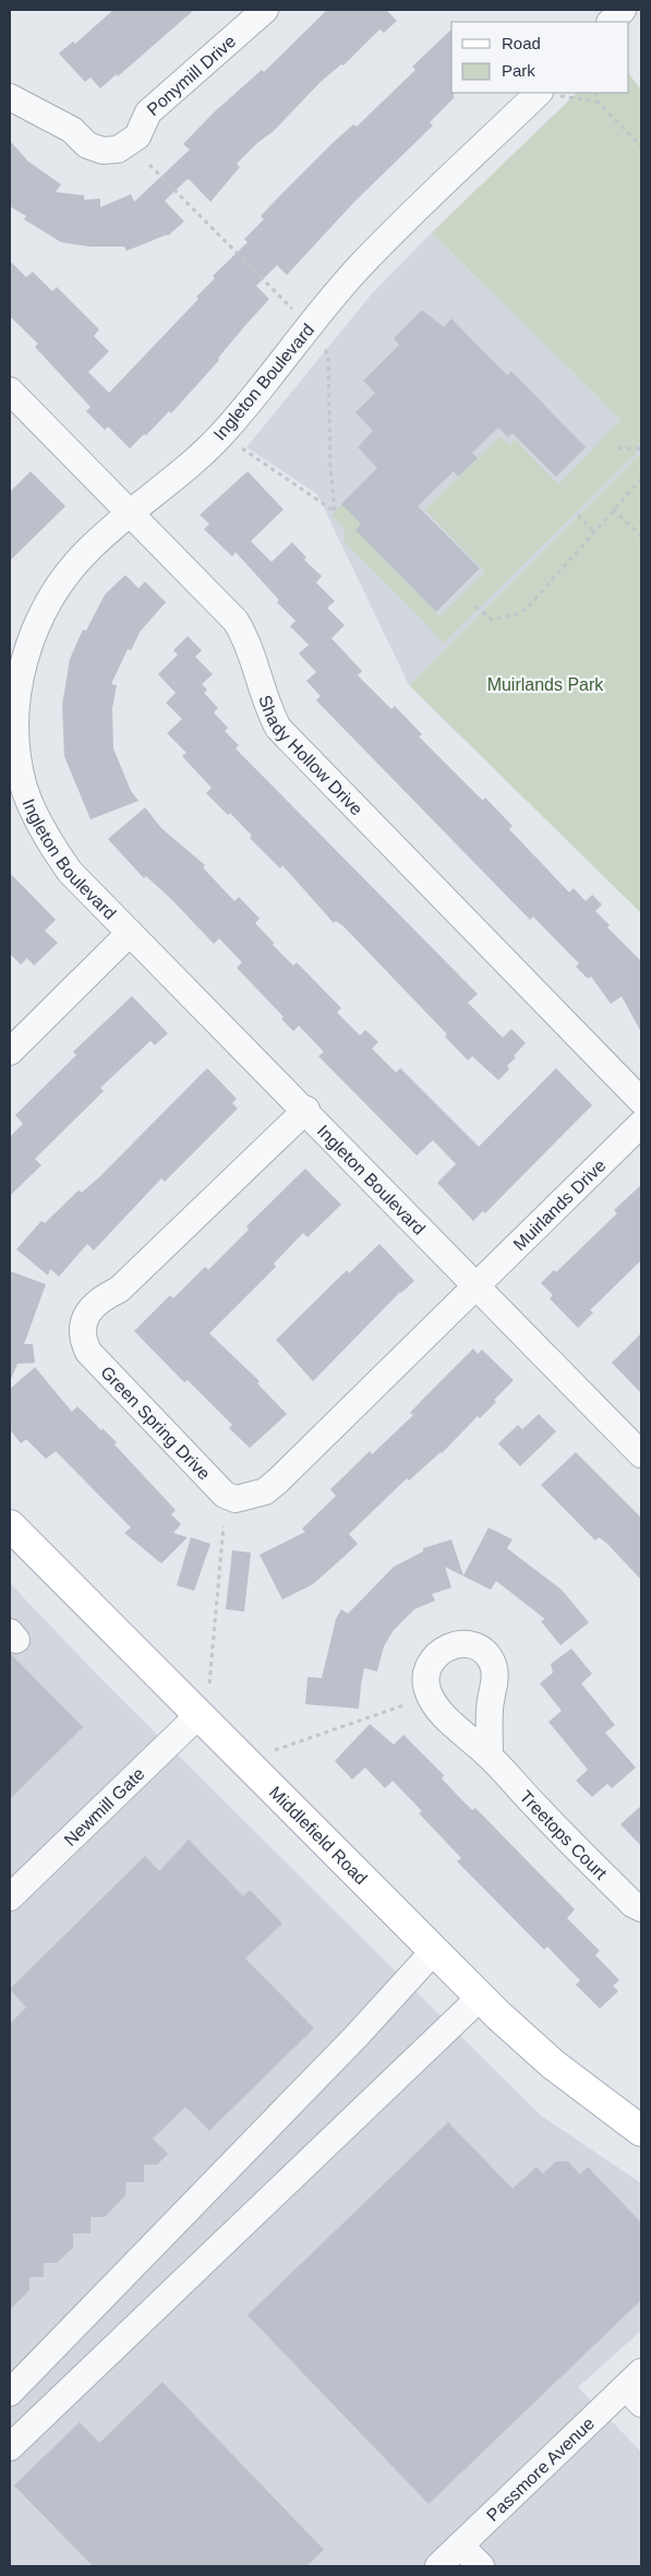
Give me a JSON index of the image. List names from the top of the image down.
{
  "streets": {
    "main road": ["Middlefield Road"],
    "street": [
      "Ponymill Drive",
      "Ingleton Boulevard",
      "Shady Hollow Drive",
      "Muirlands Drive",
      "Green Spring Drive",
      "Newmill Gate",
      "Treetops Court",
      "Passmore Avenue"
    ]
  },
  "crossings": [
    ["Ingleton Boulevard", "Shady Hollow Drive"],
    ["Ingleton Boulevard", "Muirlands Drive"],
    ["Ingleton Boulevard", "Green Spring Drive"],
    ["Muirlands Drive", "Green Spring Drive"],
    ["Newmill Gate", "Middlefield Road"]
  ],
  "parks": ["Muirlands Park"],
  "legend": ["Road", "Park"]
}
